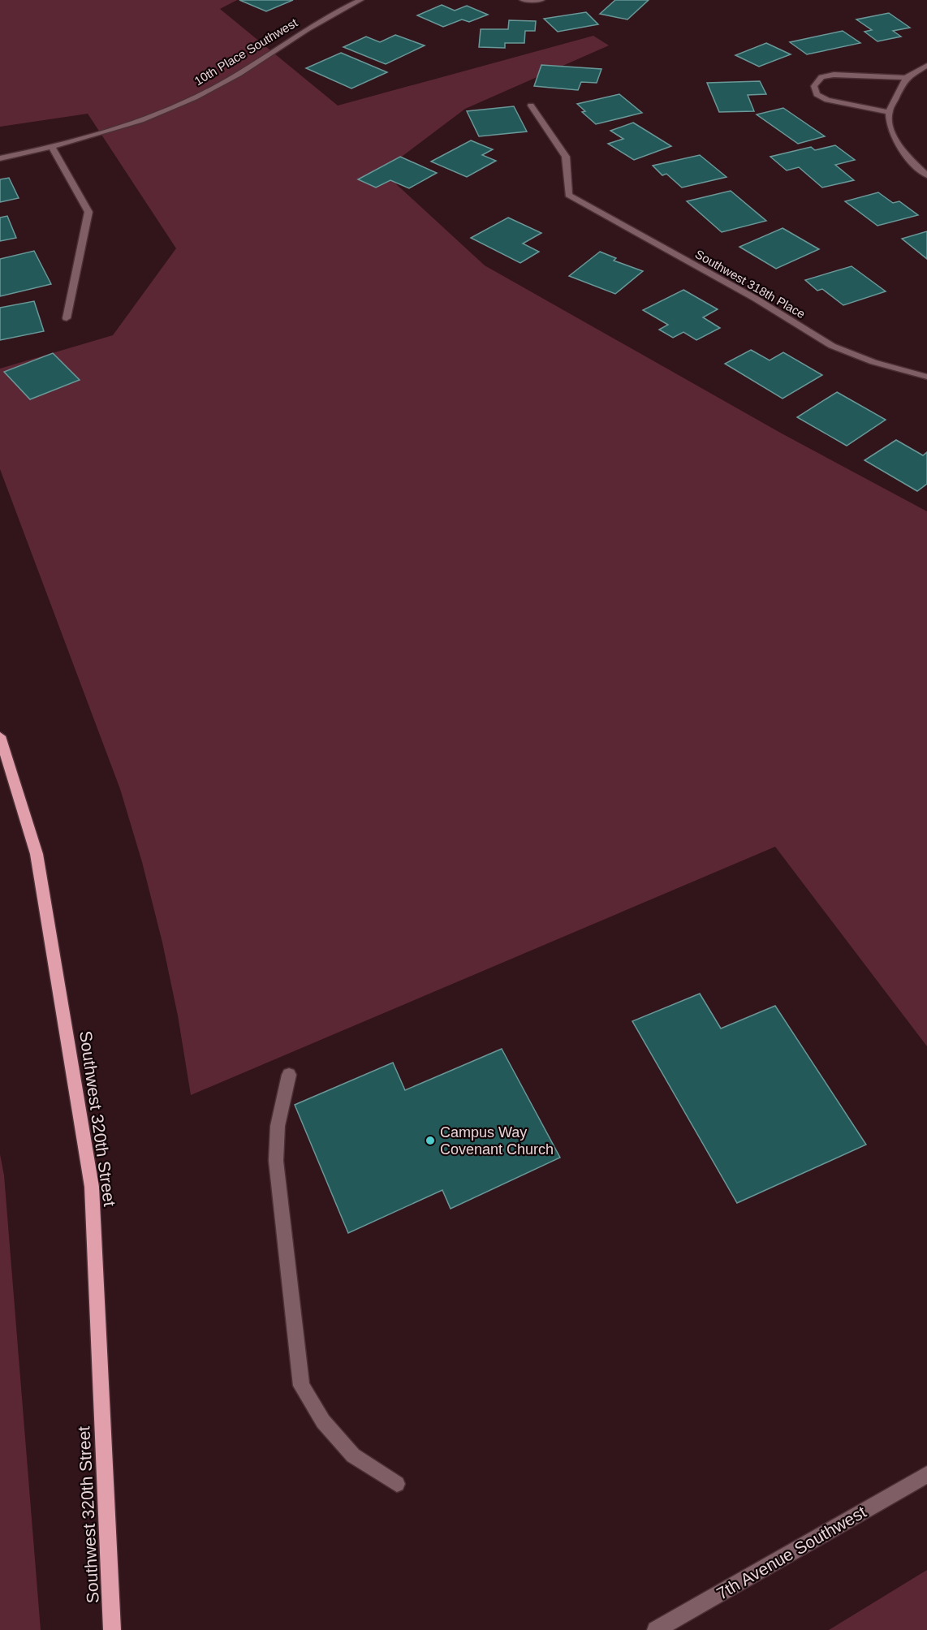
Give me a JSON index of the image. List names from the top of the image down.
{
  "streets": {
    "main road": ["Southwest 320th Street"],
    "street": ["10th Place Southwest", "Southwest 318th Place", "7th Avenue Southwest"]
  },
  "places": ["Campus Way Covenant Church"]
}
